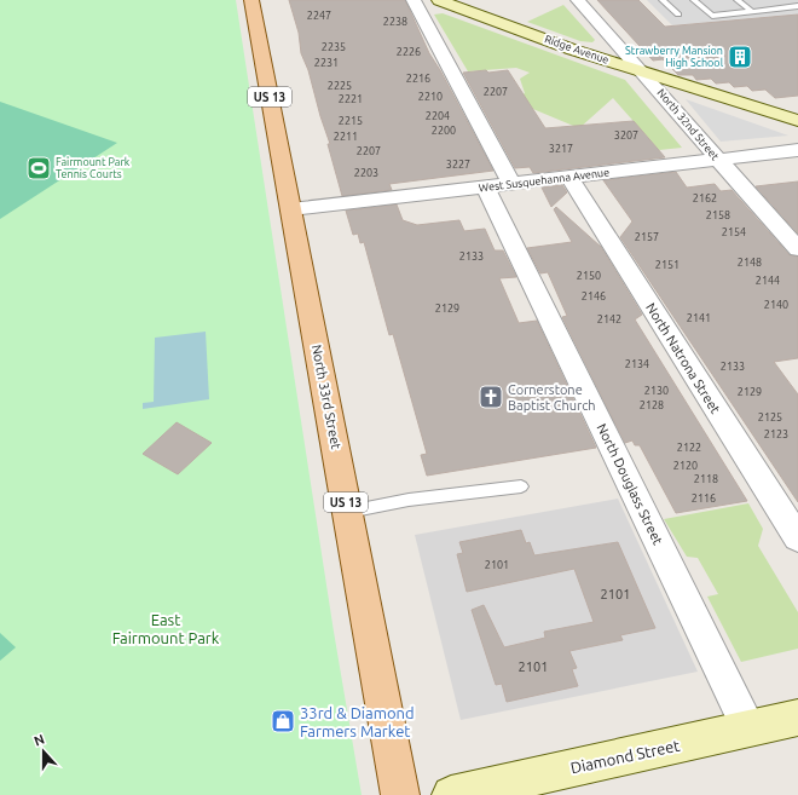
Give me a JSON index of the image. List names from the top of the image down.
{
  "streets": {
    "main road": ["US 13", "North 33rd Street"],
    "street": [
      "Ridge Avenue",
      "North 32nd Street",
      "West Susquehanna Avenue",
      "North Natrona Street",
      "North Douglass Street",
      "Diamond Street"
    ]
  },
  "crossings": [
    ["Ridge Avenue", "North 32nd Street"],
    ["North 32nd Street", "West Susquehanna Avenue"],
    ["West Susquehanna Avenue", "North Natrona Street"],
    ["West Susquehanna Avenue", "North 33rd Street"],
    ["West Susquehanna Avenue", "North Douglass Street"],
    ["North Douglass Street", "Diamond Street"]
  ],
  "parks": ["East Fairmount Park"],
  "places": {
    "building": ["Strawberry Mansion High School"],
    "sports": ["Fairmount Park Tennis Courts"],
    "church": ["Cornerstone Baptist Church"],
    "shop": ["33rd & Diamond Farmers Market"]
  },
  "house_numbers": [
    "2247",
    "2238",
    "2235",
    "2226",
    "2231",
    "2216",
    "2225",
    "2207",
    "2210",
    "2221",
    "2204",
    "2215",
    "2200",
    "3207",
    "2211",
    "3217",
    "2207",
    "3227",
    "2203",
    "2162",
    "2158",
    "2154",
    "2157",
    "2133",
    "2148",
    "2151",
    "2150",
    "2144",
    "2146",
    "2140",
    "2129",
    "2141",
    "2142",
    "2134",
    "2133",
    "2130",
    "2129",
    "2128",
    "2125",
    "2123",
    "2122",
    "2120",
    "2118",
    "2116",
    "2101",
    "2101",
    "2101"
  ],
  "north": "top"
}
